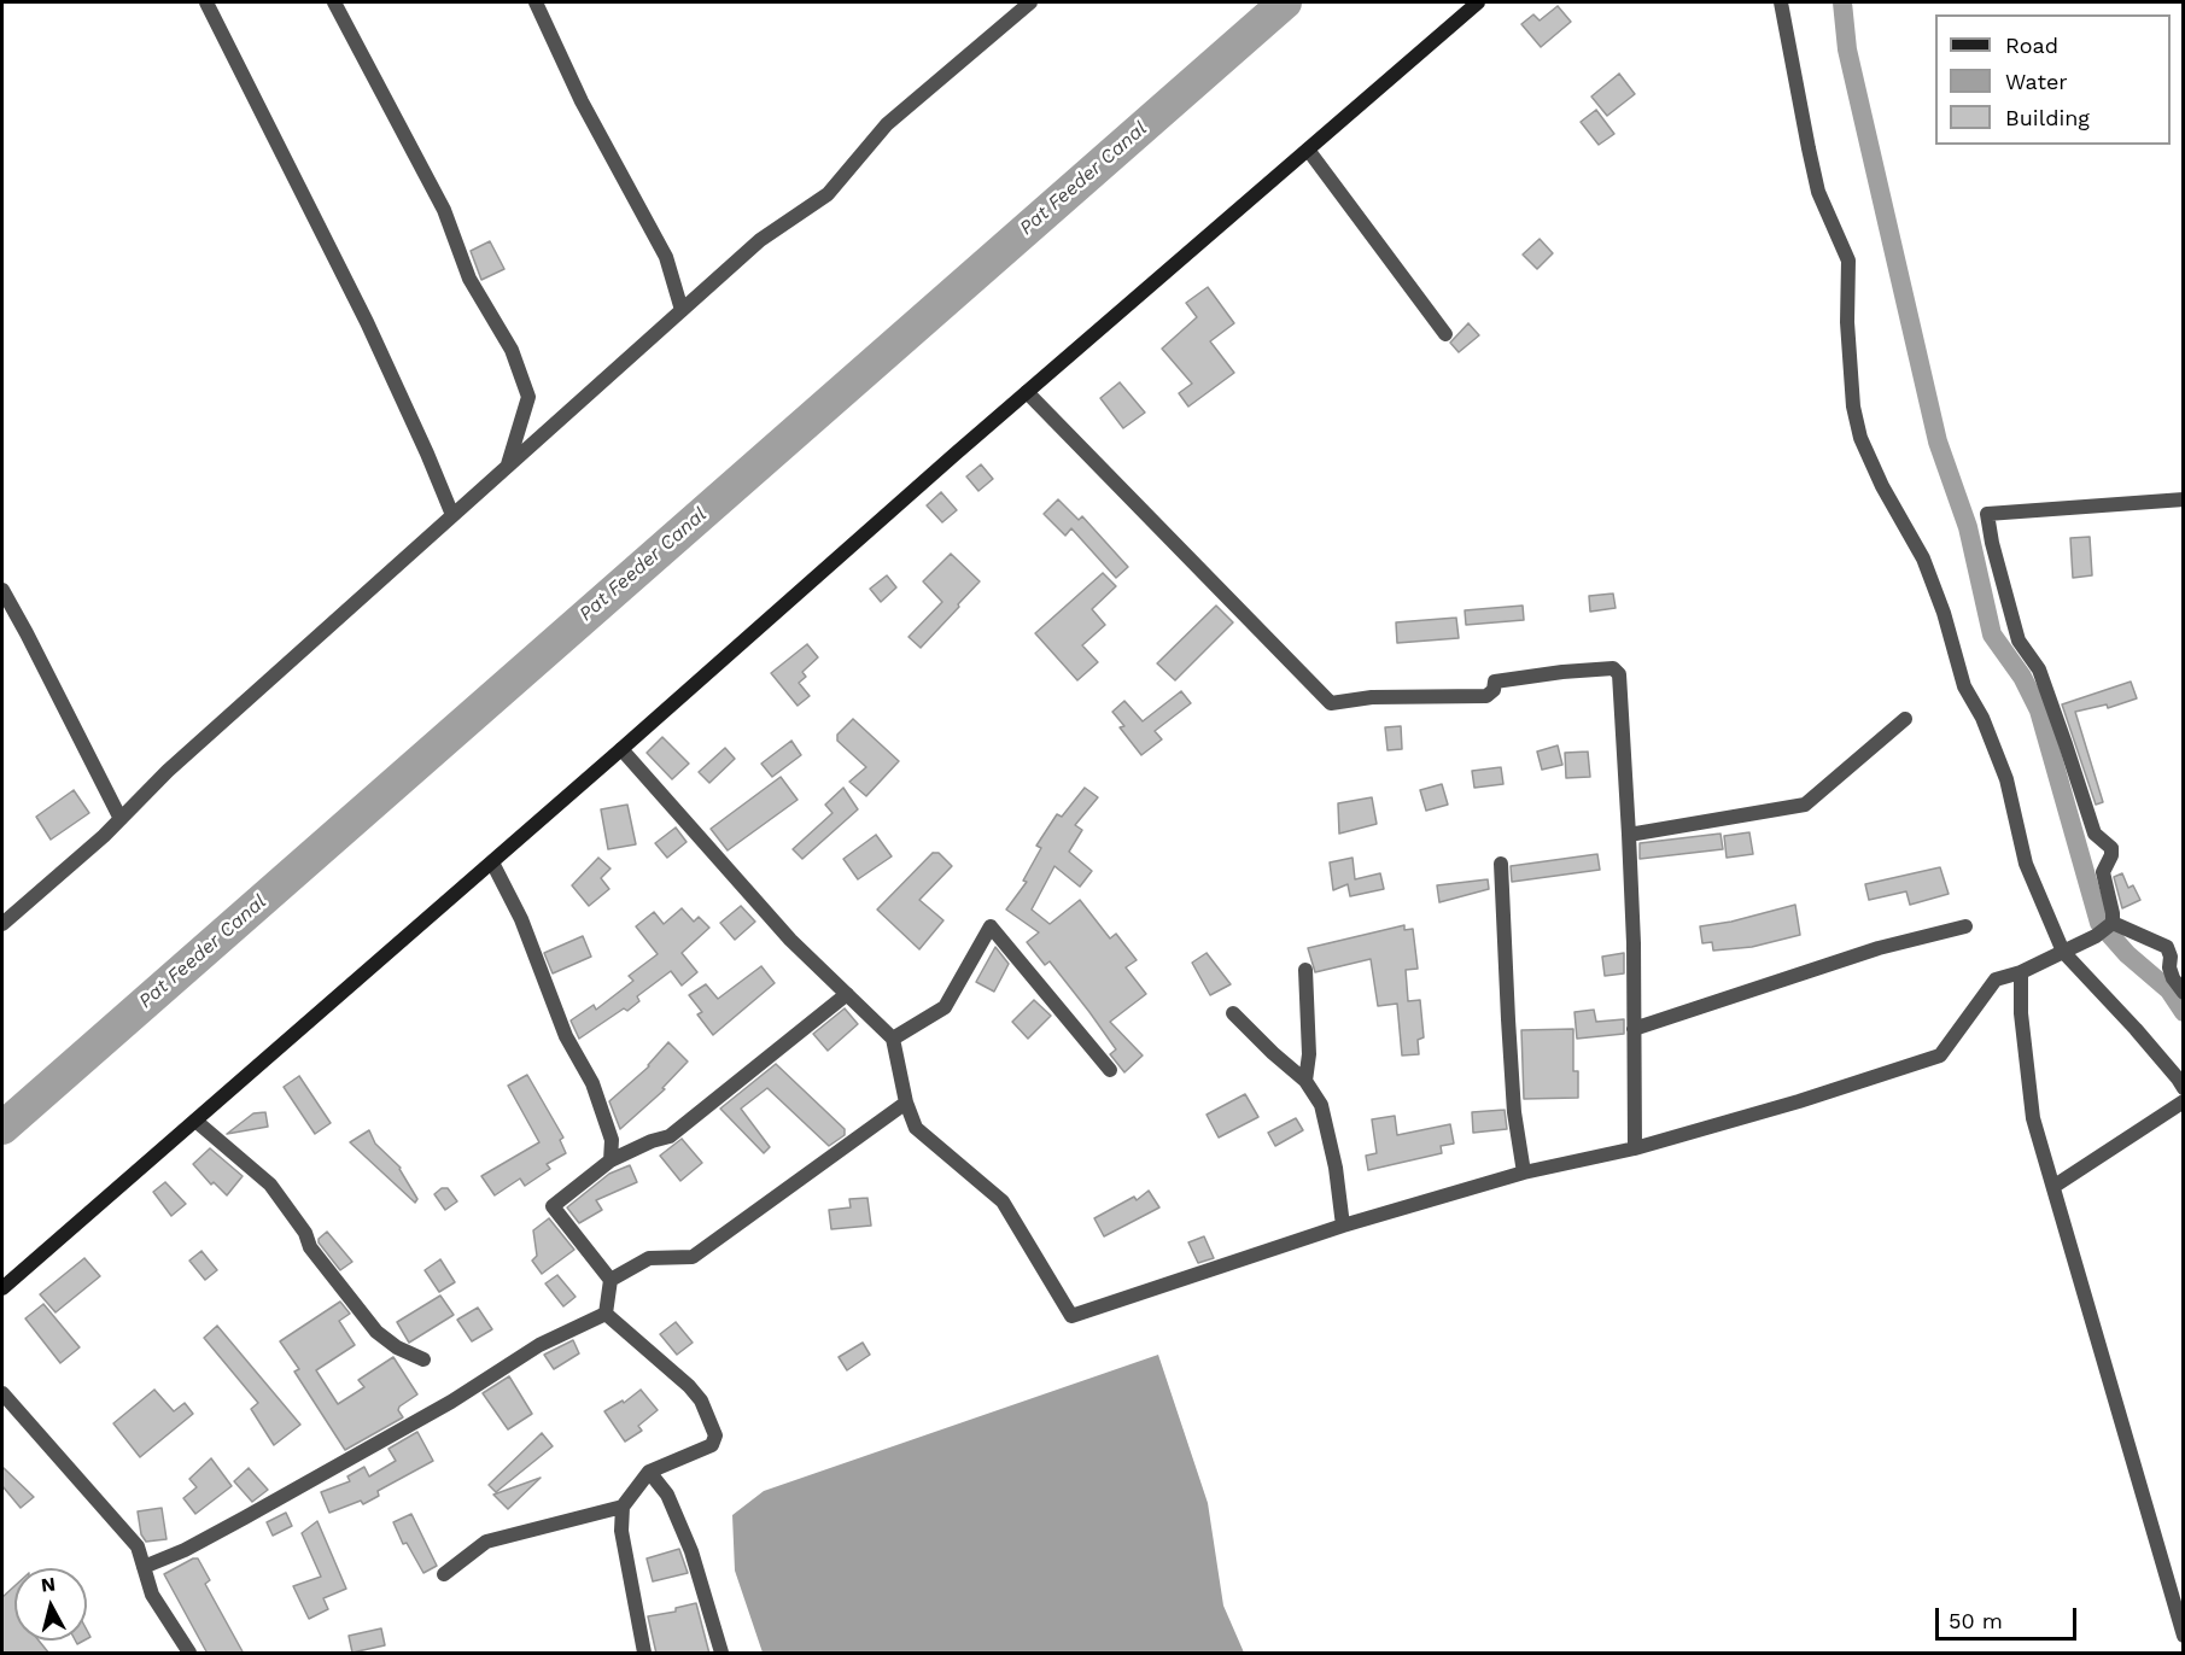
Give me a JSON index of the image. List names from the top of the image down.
{
  "water": ["Pat Feeder Canal"],
  "legend": ["Road", "Water", "Building"],
  "scale_bar": "50 m",
  "north": "top"
}
